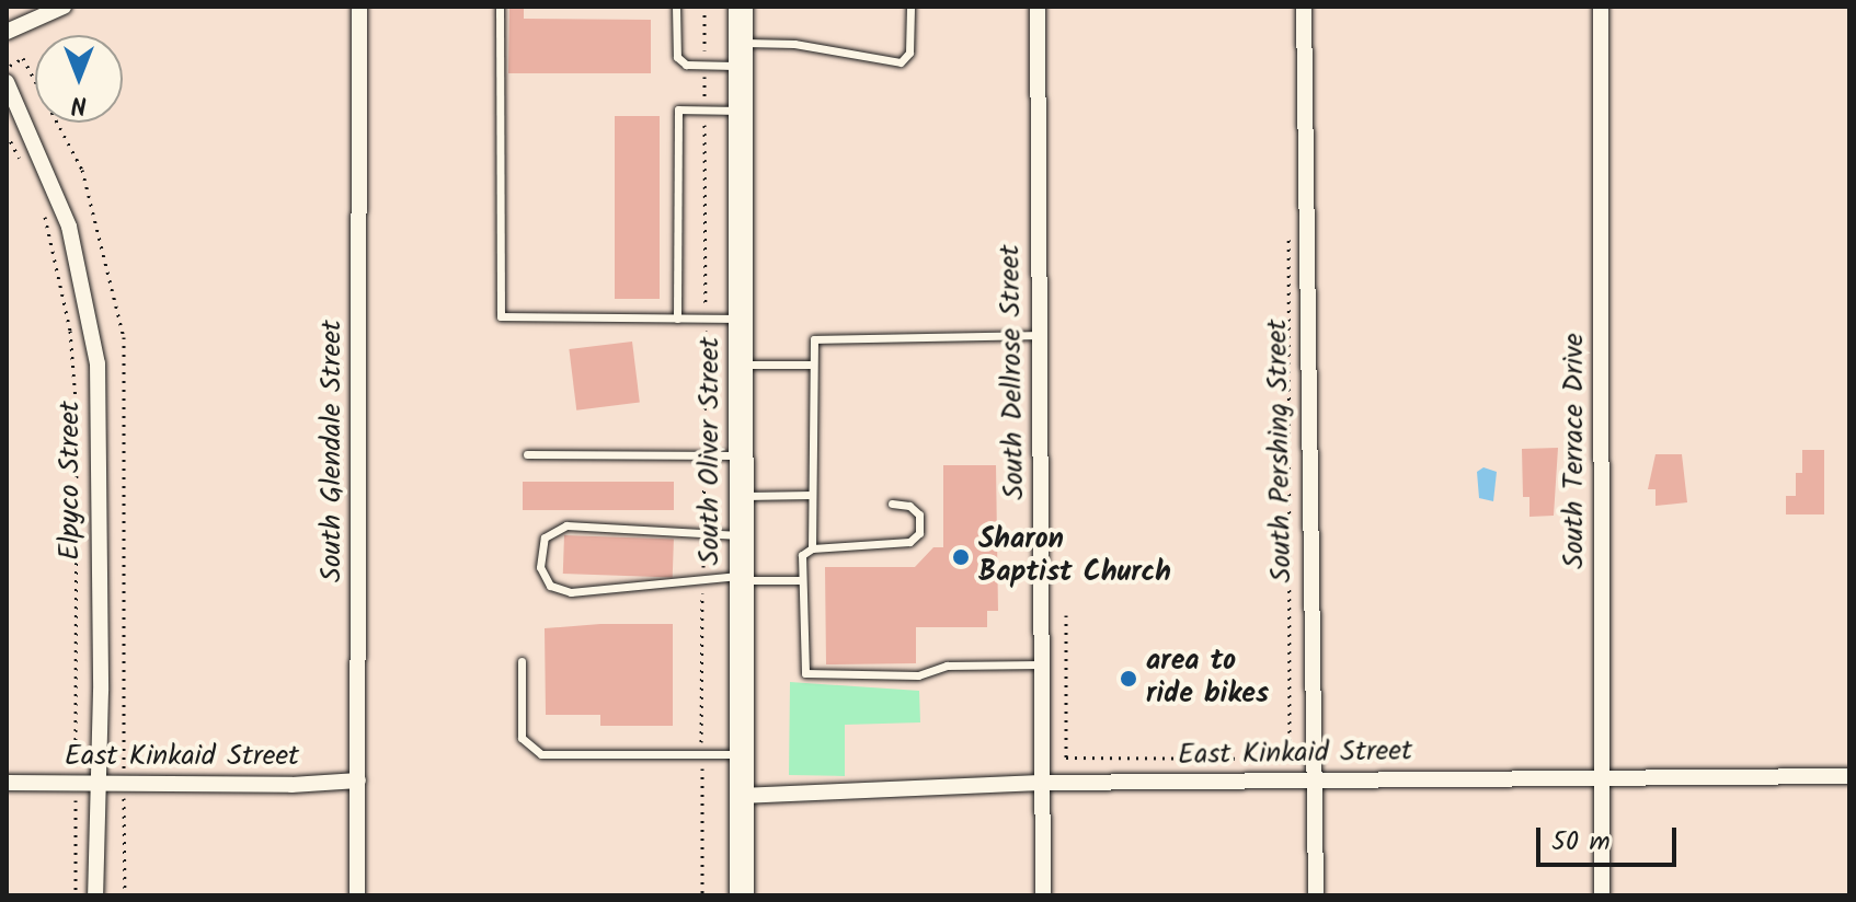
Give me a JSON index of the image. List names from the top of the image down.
{
  "streets": {
    "main road": ["South Oliver Street"],
    "street": [
      "South Dellrose Street",
      "South Glendale Street",
      "South Pershing Street",
      "South Terrace Drive",
      "Elpyco Street",
      "East Kinkaid Street"
    ]
  },
  "crossings": [
    ["South Dellrose Street", "East Kinkaid Street"],
    ["South Glendale Street", "East Kinkaid Street"],
    ["South Oliver Street", "East Kinkaid Street"],
    ["South Pershing Street", "East Kinkaid Street"],
    ["South Terrace Drive", "East Kinkaid Street"],
    ["Elpyco Street", "East Kinkaid Street"]
  ],
  "places": ["Sharon Baptist Church", "area to ride bikes"],
  "scale_bar": "50 m",
  "north": "bottom"
}
